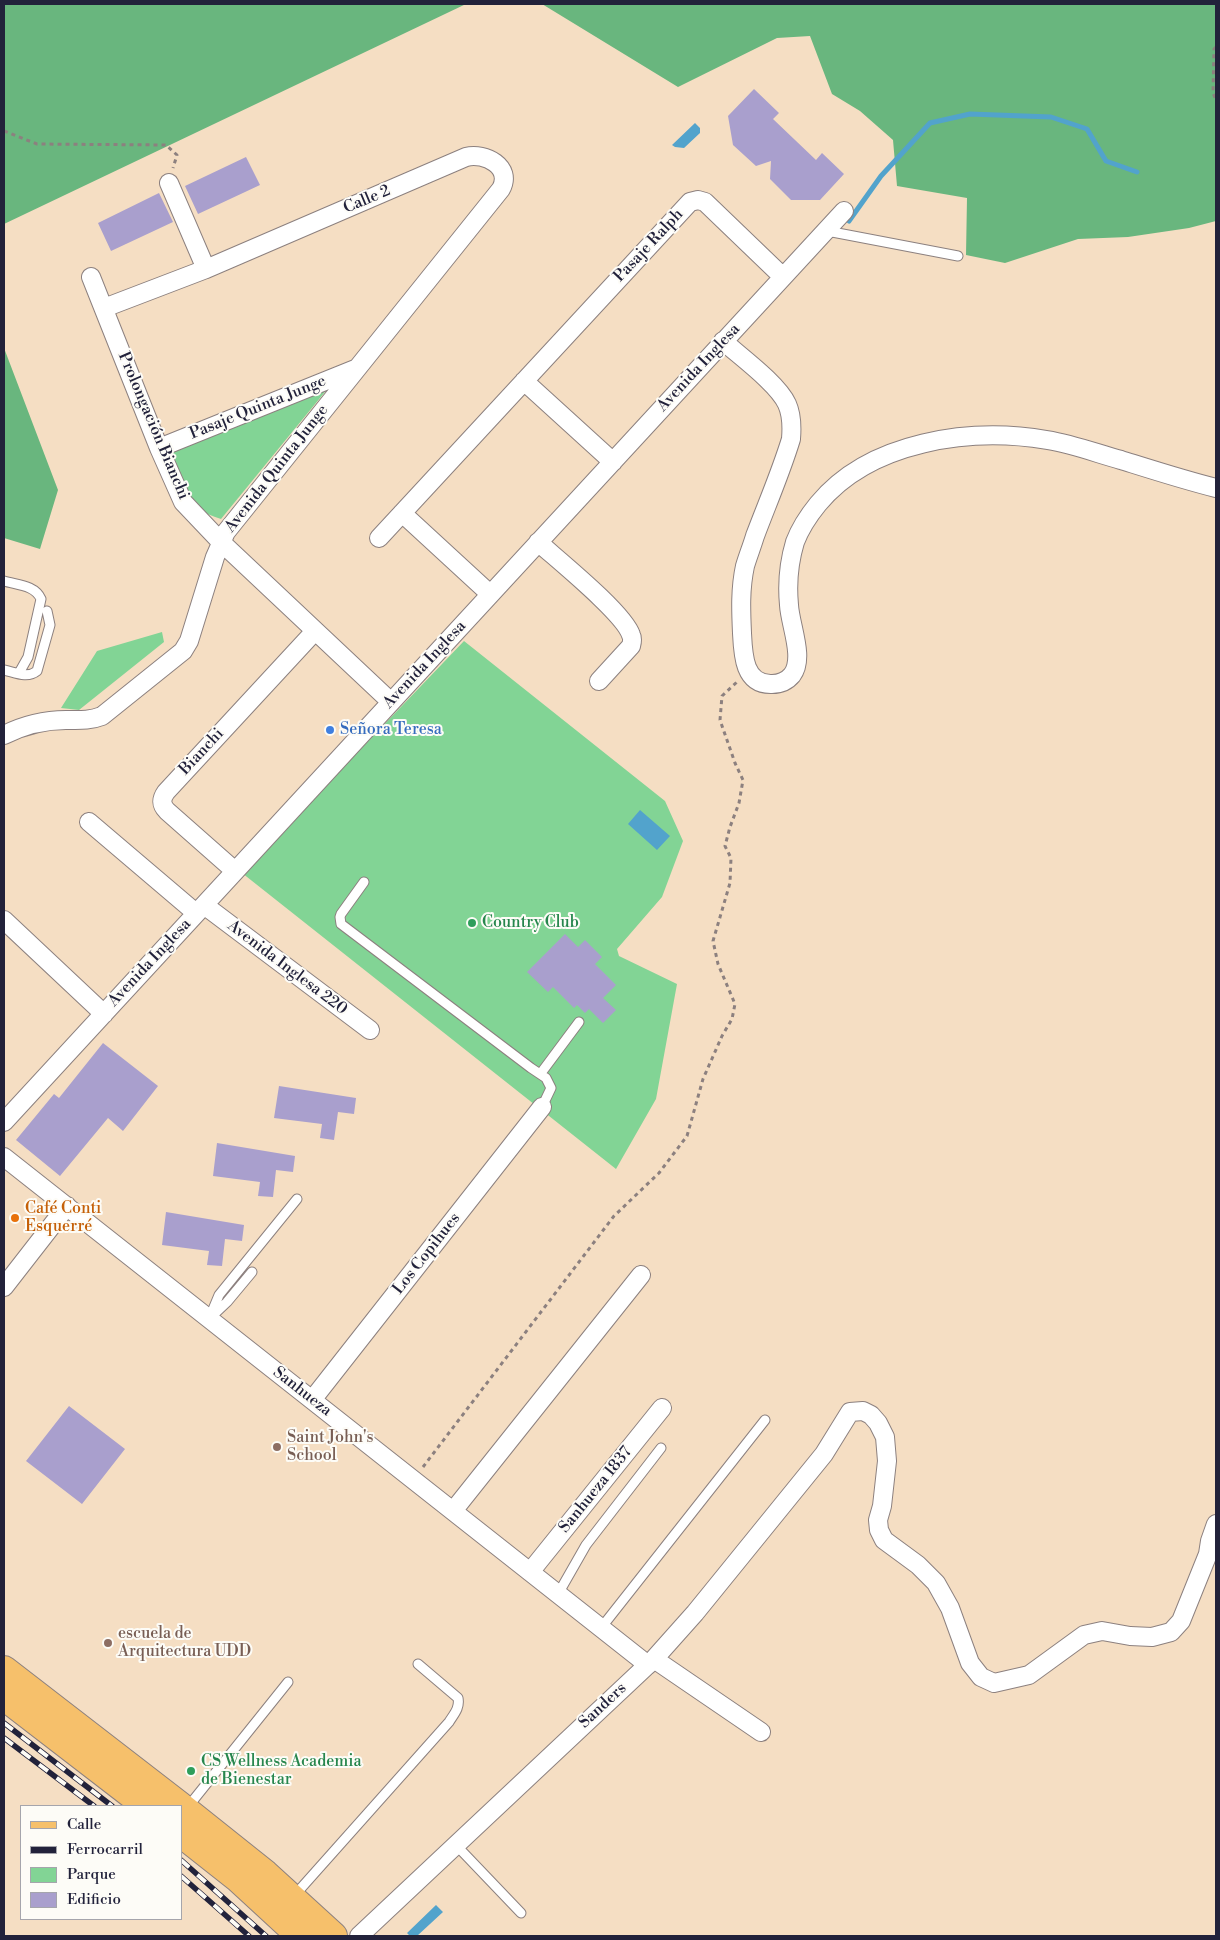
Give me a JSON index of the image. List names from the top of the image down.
{
  "streets": {
    "street": [
      "Calle 2",
      "Pasaje Ralph",
      "Avenida Inglesa",
      "Pasaje Quinta Junge",
      "Prolongación Bianchi",
      "Avenida Quinta Junge",
      "Bianchi",
      "Avenida Inglesa 220",
      "Los Copihues",
      "Sanhueza",
      "Sanhueza 1837",
      "Sanders"
    ]
  },
  "crossings": [
    ["Calle 2", "Prolongación Bianchi"],
    ["Calle 2", "Avenida Quinta Junge"],
    ["Pasaje Ralph", "Avenida Inglesa"],
    ["Avenida Inglesa", "Prolongación Bianchi"],
    ["Avenida Inglesa", "Bianchi"],
    ["Avenida Inglesa", "Avenida Inglesa 220"],
    ["Pasaje Quinta Junge", "Prolongación Bianchi"],
    ["Pasaje Quinta Junge", "Avenida Quinta Junge"],
    ["Prolongación Bianchi", "Avenida Quinta Junge"],
    ["Prolongación Bianchi", "Bianchi"],
    ["Los Copihues", "Sanhueza"],
    ["Sanhueza", "Sanhueza 1837"],
    ["Sanhueza", "Sanders"]
  ],
  "places": [
    "Señora Teresa",
    "Country Club",
    "Café Conti Esquerré",
    "Saint John's School",
    "escuela de Arquitectura UDD",
    "CS Wellness Academia de Bienestar"
  ],
  "legend": [
    "Calle",
    "Ferrocarril",
    "Parque",
    "Edificio"
  ]
}
